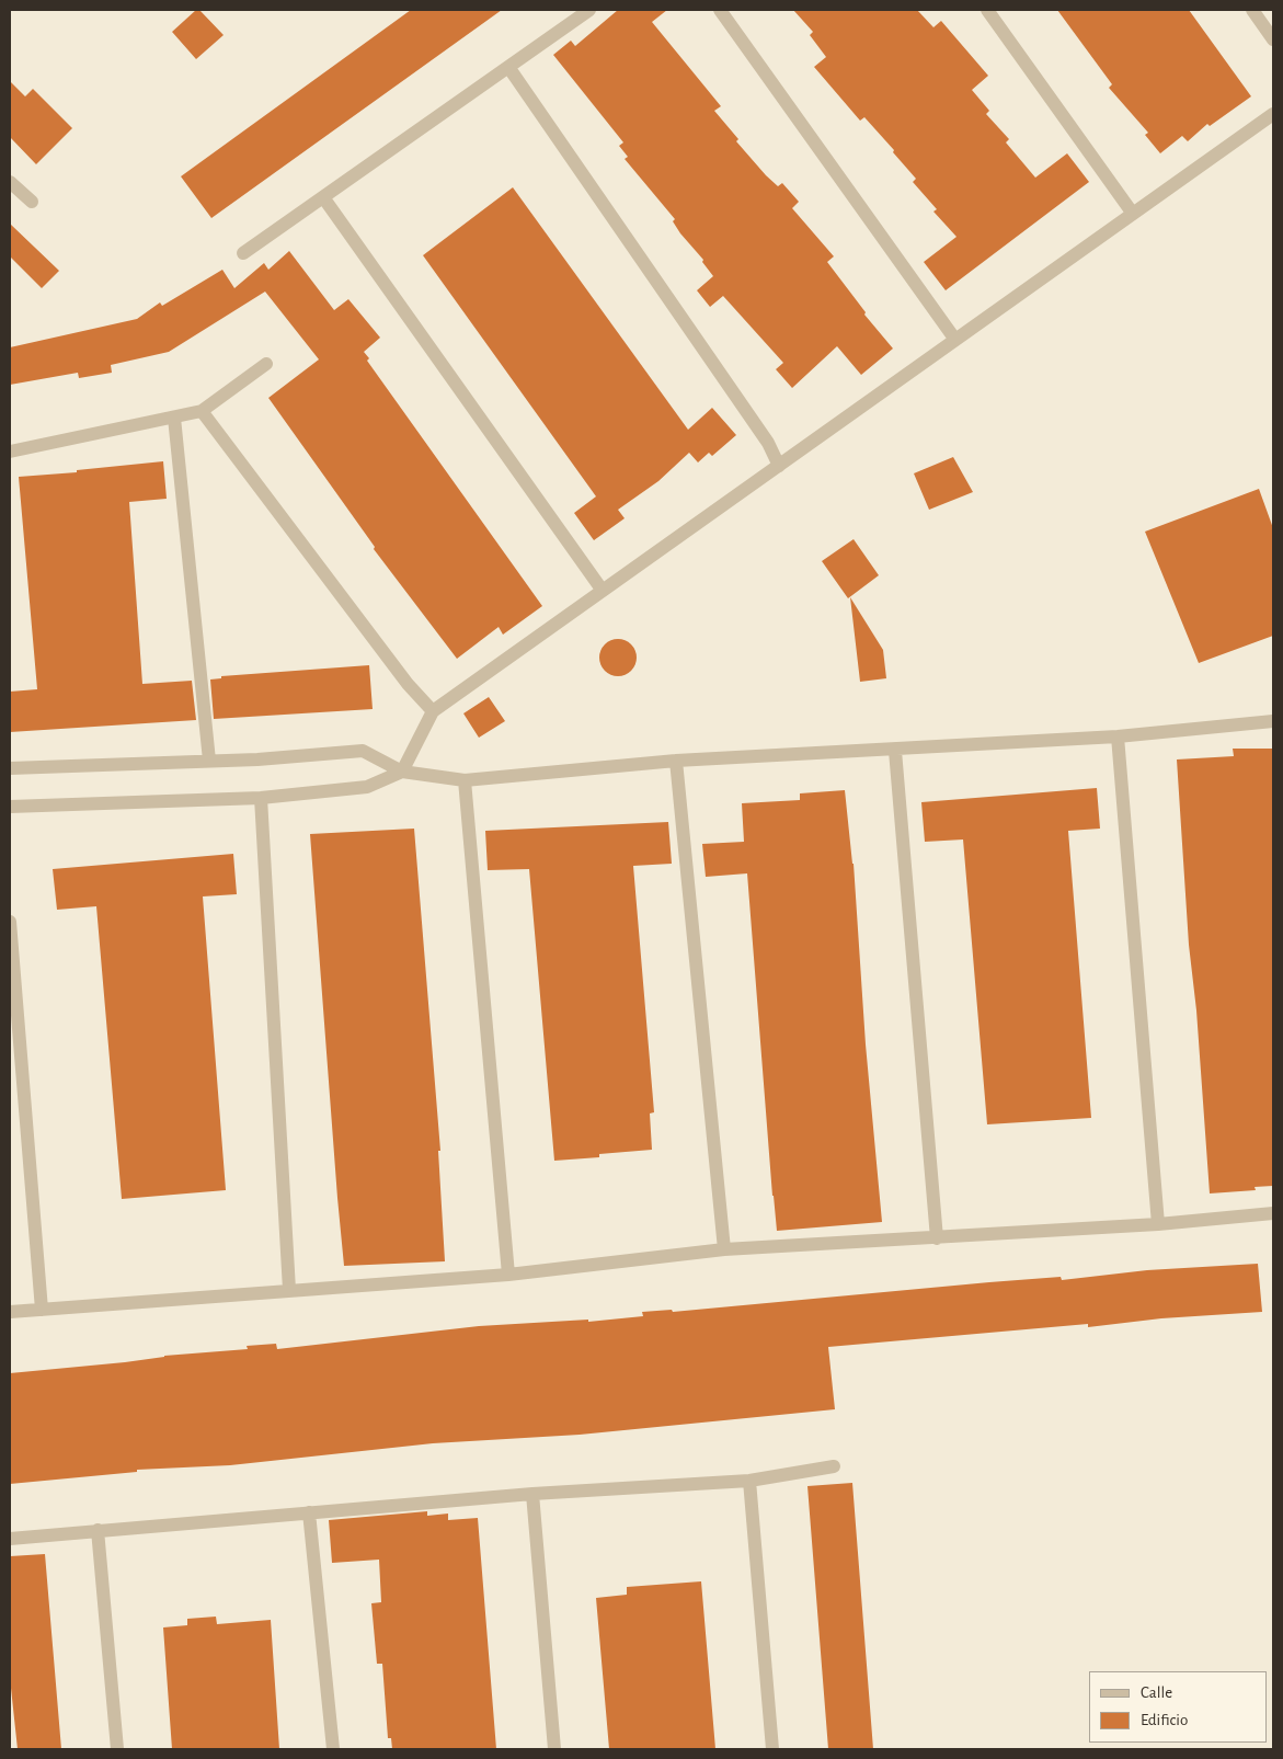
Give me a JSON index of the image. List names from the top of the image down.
{
  "legend": ["Calle", "Edificio"]
}
